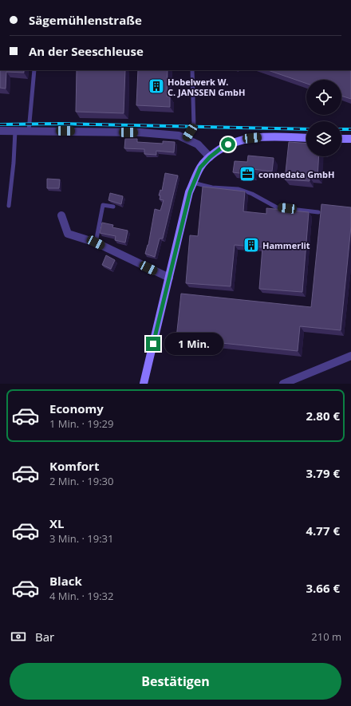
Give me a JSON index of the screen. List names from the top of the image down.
{
  "places": {
    "building": ["Hobelwerk W. C. JANSSEN GmbH", "Hammerlit"],
    "office": ["connedata GmbH"]
  },
  "page": {
    "banner": ["Sägemühlenstraße", "An der Seeschleuse"],
    "bubble": "1 Min.",
    "list": [
      {
        "name": "Economy",
        "note": "1 Min. · 19:29",
        "value": "2.80 €"
      },
      {
        "name": "Komfort",
        "note": "2 Min. · 19:30",
        "value": "3.79 €"
      },
      {
        "name": "XL",
        "note": "3 Min. · 19:31",
        "value": "4.77 €"
      },
      {
        "name": "Black",
        "note": "4 Min. · 19:32",
        "value": "3.66 €"
      }
    ],
    "pay": ["Bar", "210 m"],
    "buttons": "Bestätigen"
  }
}
